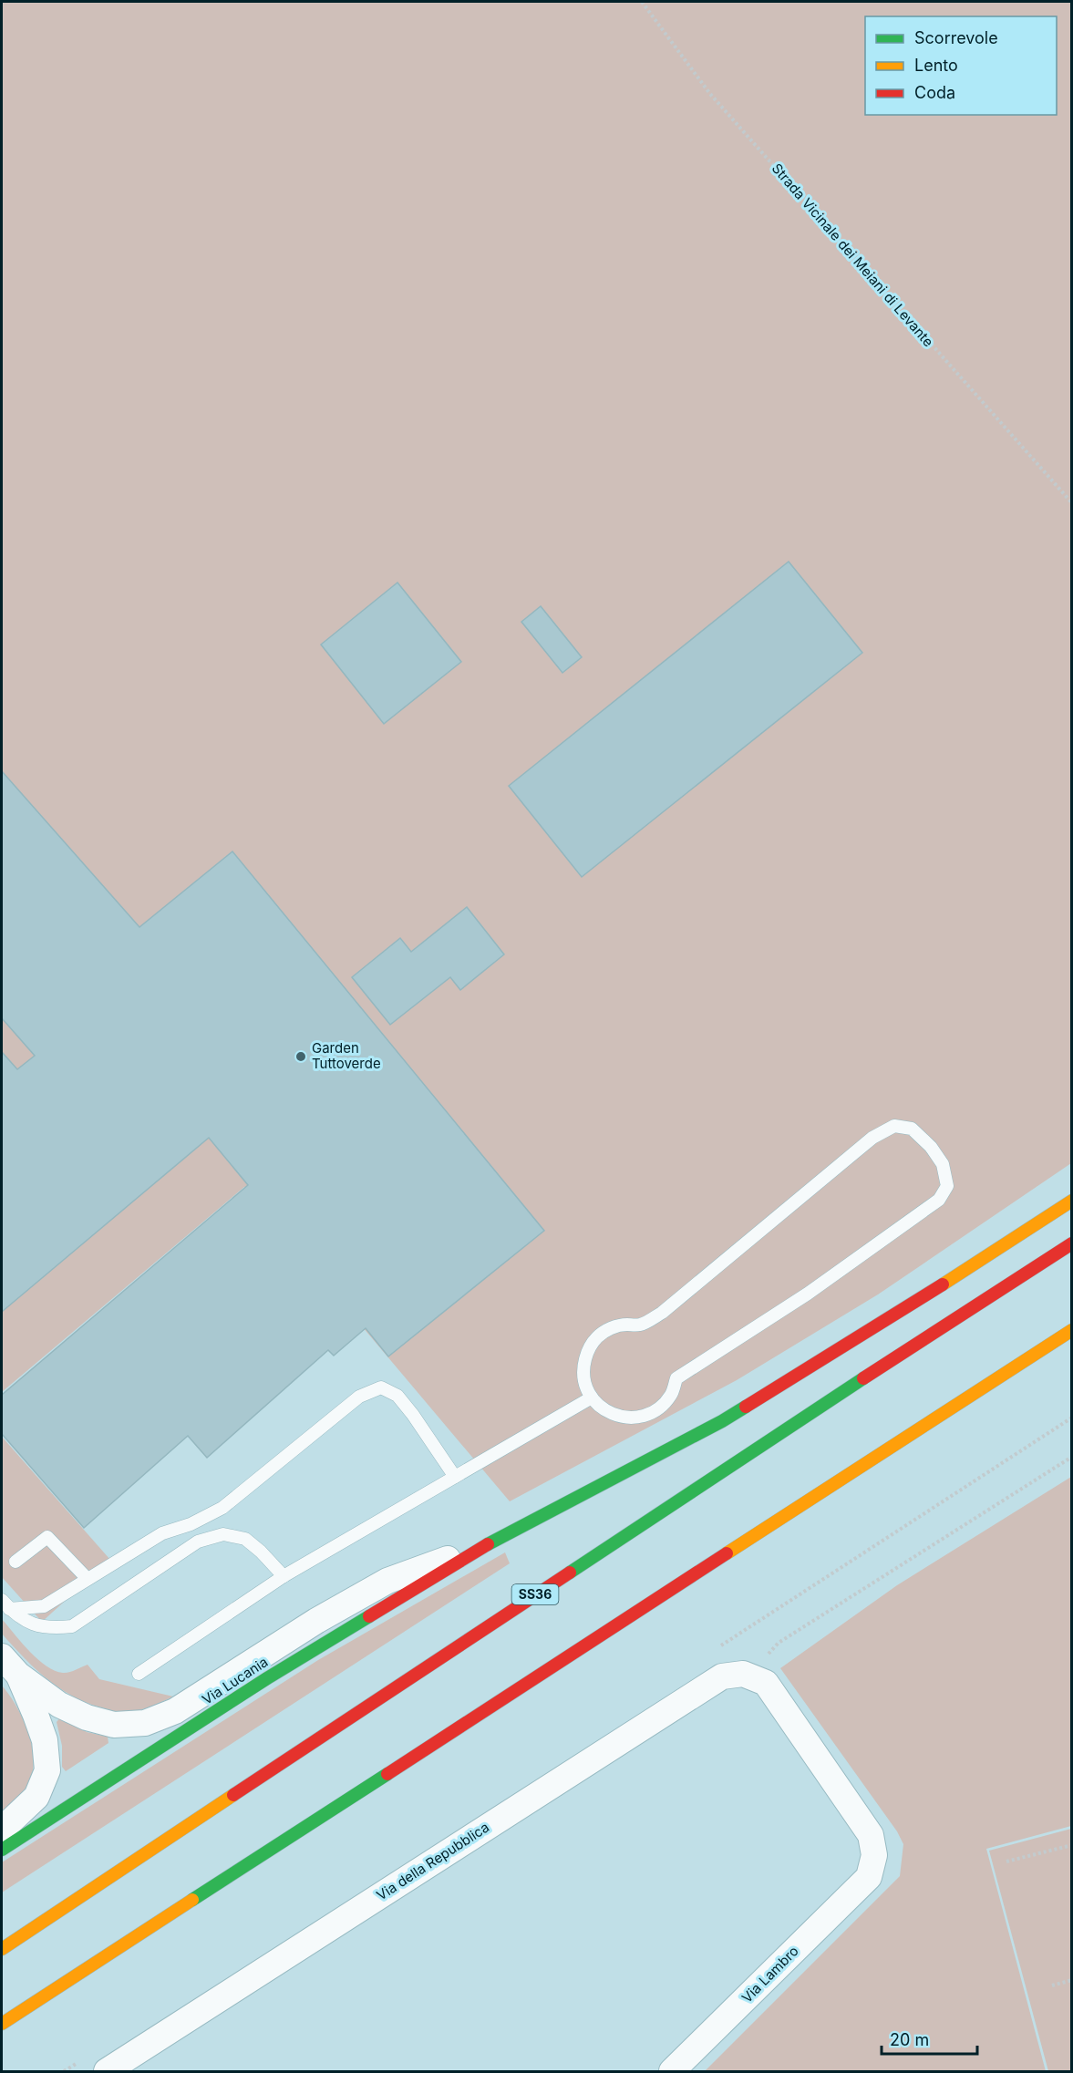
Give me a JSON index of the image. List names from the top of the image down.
{
  "streets": {
    "main road": ["SS36", "Via Lucania"],
    "street": ["Via della Repubblica", "Via Lambro"],
    "path": ["Strada Vicinale dei Meiani di Levante"]
  },
  "crossings": [
    ["Via della Repubblica", "Via Lambro"]
  ],
  "places": ["Garden Tuttoverde"],
  "legend": ["Scorrevole", "Lento", "Coda"],
  "scale_bar": "20 m"
}
